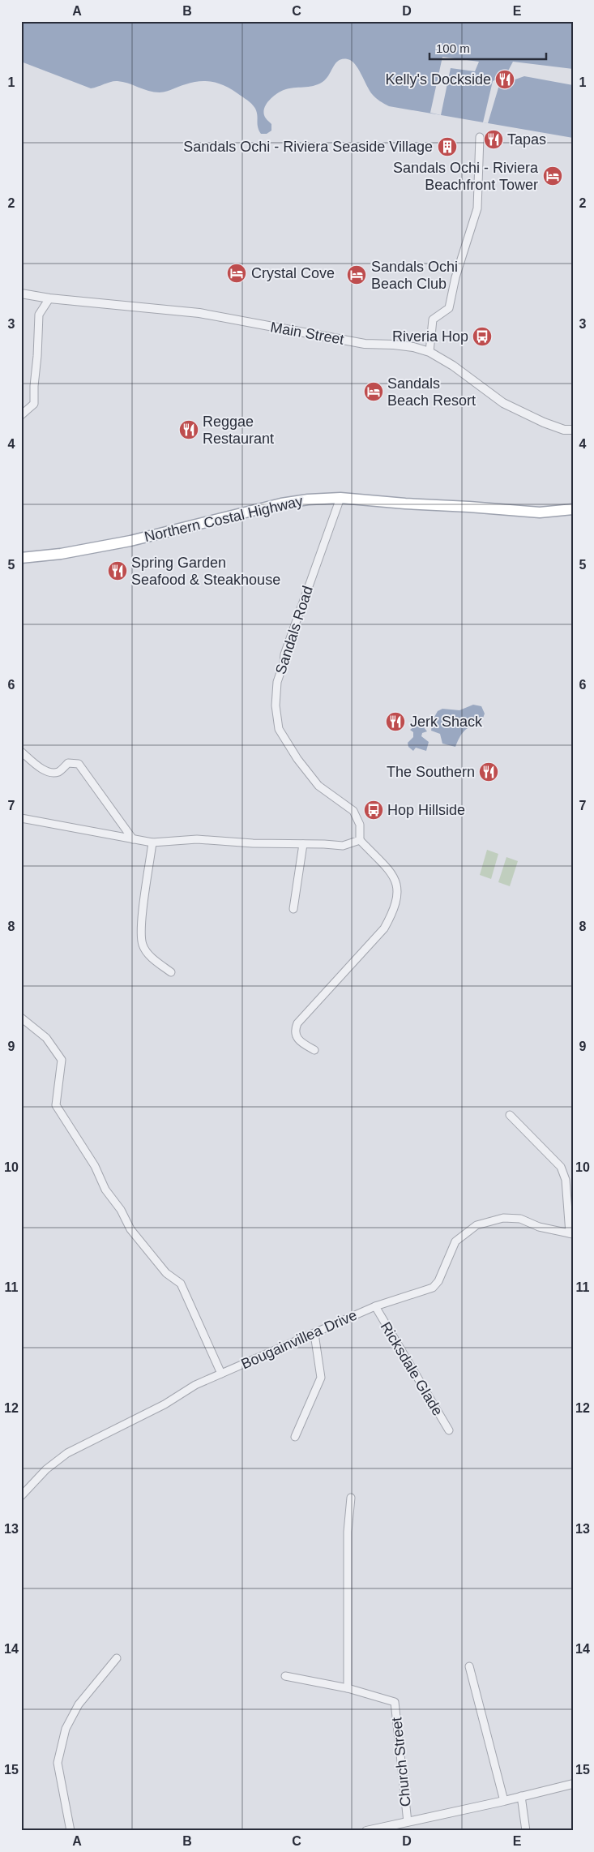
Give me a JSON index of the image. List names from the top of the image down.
{
  "streets": {
    "main road": ["Northern Costal Highway"],
    "street": [
      "Main Street",
      "Sandals Road",
      "Bougainvillea Drive",
      "Ricksdale Glade",
      "Church Street"
    ]
  },
  "crossings": [
    ["Northern Costal Highway", "Sandals Road"],
    ["Bougainvillea Drive", "Ricksdale Glade"]
  ],
  "places": {
    "restaurant": [
      "Kelly's Dockside",
      "Tapas",
      "Reggae Restaurant",
      "Spring Garden Seafood & Steakhouse",
      "Jerk Shack",
      "The Southern"
    ],
    "building": ["Sandals Ochi - Riviera Seaside Village"],
    "hotel": [
      "Sandals Ochi - Riviera Beachfront Tower",
      "Crystal Cove",
      "Sandals Ochi Beach Club",
      "Sandals Beach Resort"
    ],
    "bus stop": ["Riveria Hop", "Hop Hillside"]
  },
  "scale_bar": "100 m",
  "grid": {
    "columns": [
      "A",
      "B",
      "C",
      "D",
      "E"
    ],
    "rows": [
      "1",
      "2",
      "3",
      "4",
      "5",
      "6",
      "7",
      "8",
      "9",
      "10",
      "11",
      "12",
      "13",
      "14",
      "15"
    ]
  }
}
